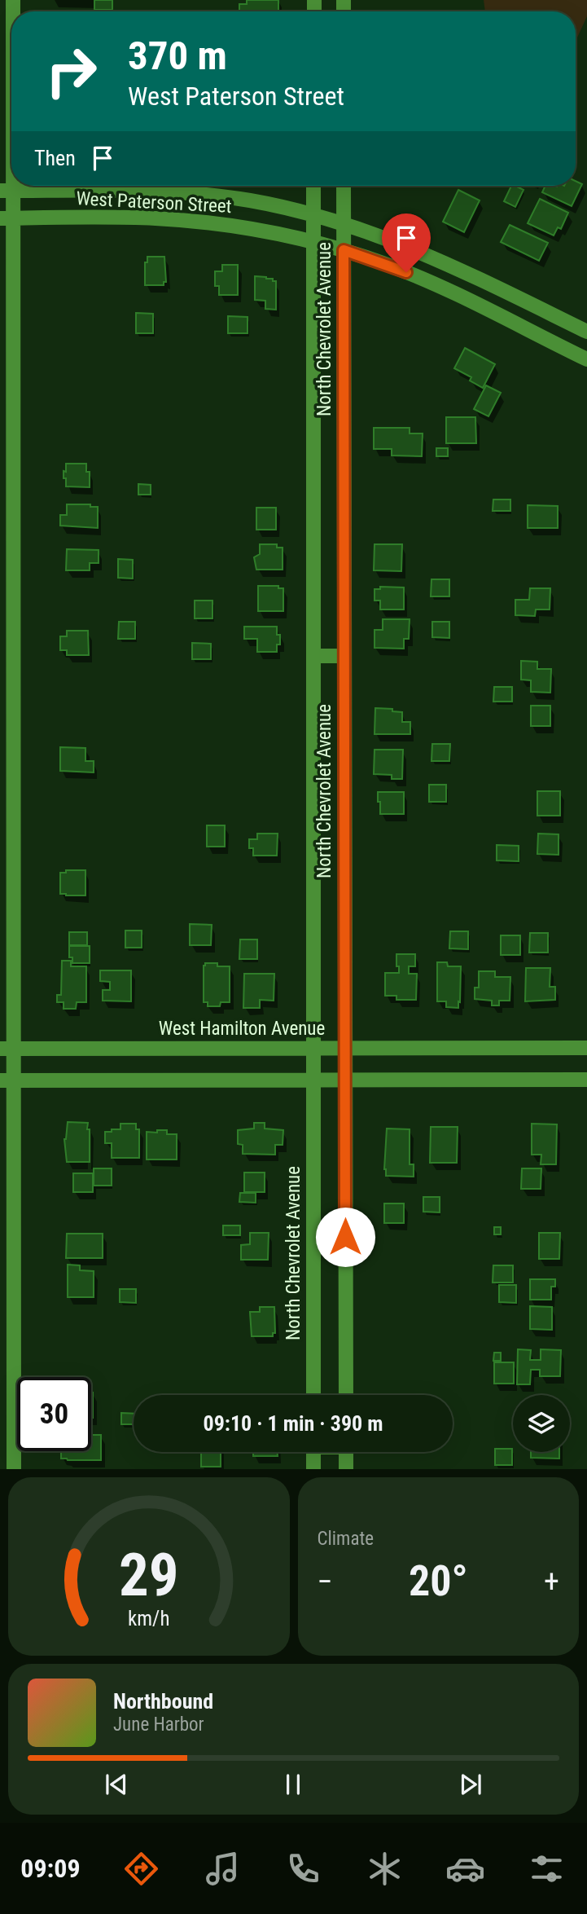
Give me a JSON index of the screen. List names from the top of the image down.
{
  "streets": {
    "street": ["West Paterson Street", "North Chevrolet Avenue", "West Hamilton Avenue"]
  },
  "crossings": [
    ["West Paterson Street", "North Chevrolet Avenue"],
    ["North Chevrolet Avenue", "West Hamilton Avenue"]
  ],
  "page": {
    "turn": ["370 m", "West Paterson Street"],
    "then": "Then",
    "limit": "30",
    "trip": "09:10 · 1 min · 390 m",
    "tile": "Climate",
    "heat": ["−", "20°", "+"],
    "song": ["Northbound", "June Harbor"],
    "tabs": "09:09",
    "gauge": ["29", "km/h"]
  }
}
